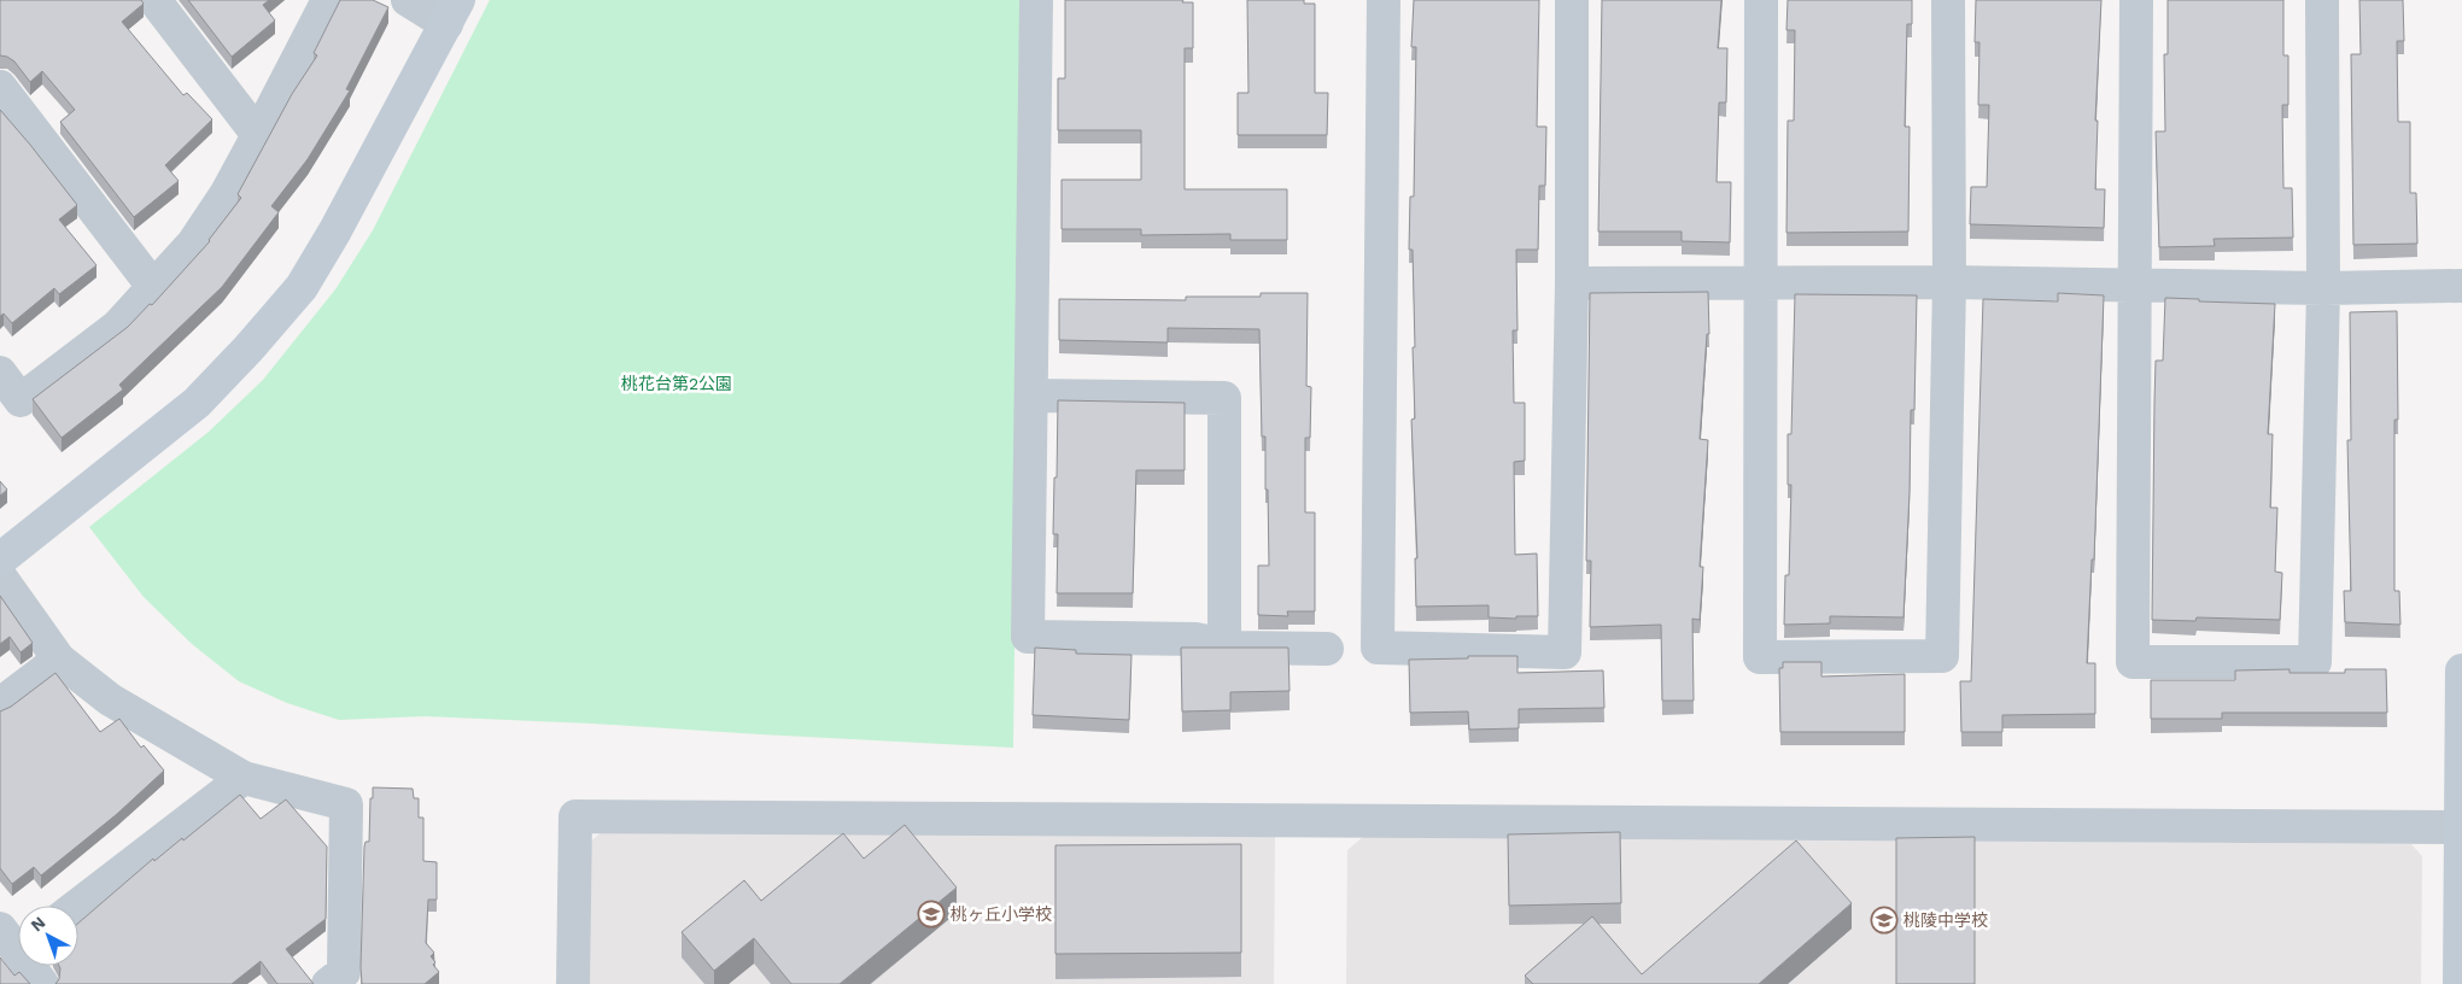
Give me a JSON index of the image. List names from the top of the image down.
{
  "parks": ["桃花台第2公園"],
  "places": {
    "school or university": ["桃ヶ丘小学校", "桃陵中学校"]
  },
  "north": "top left"
}
